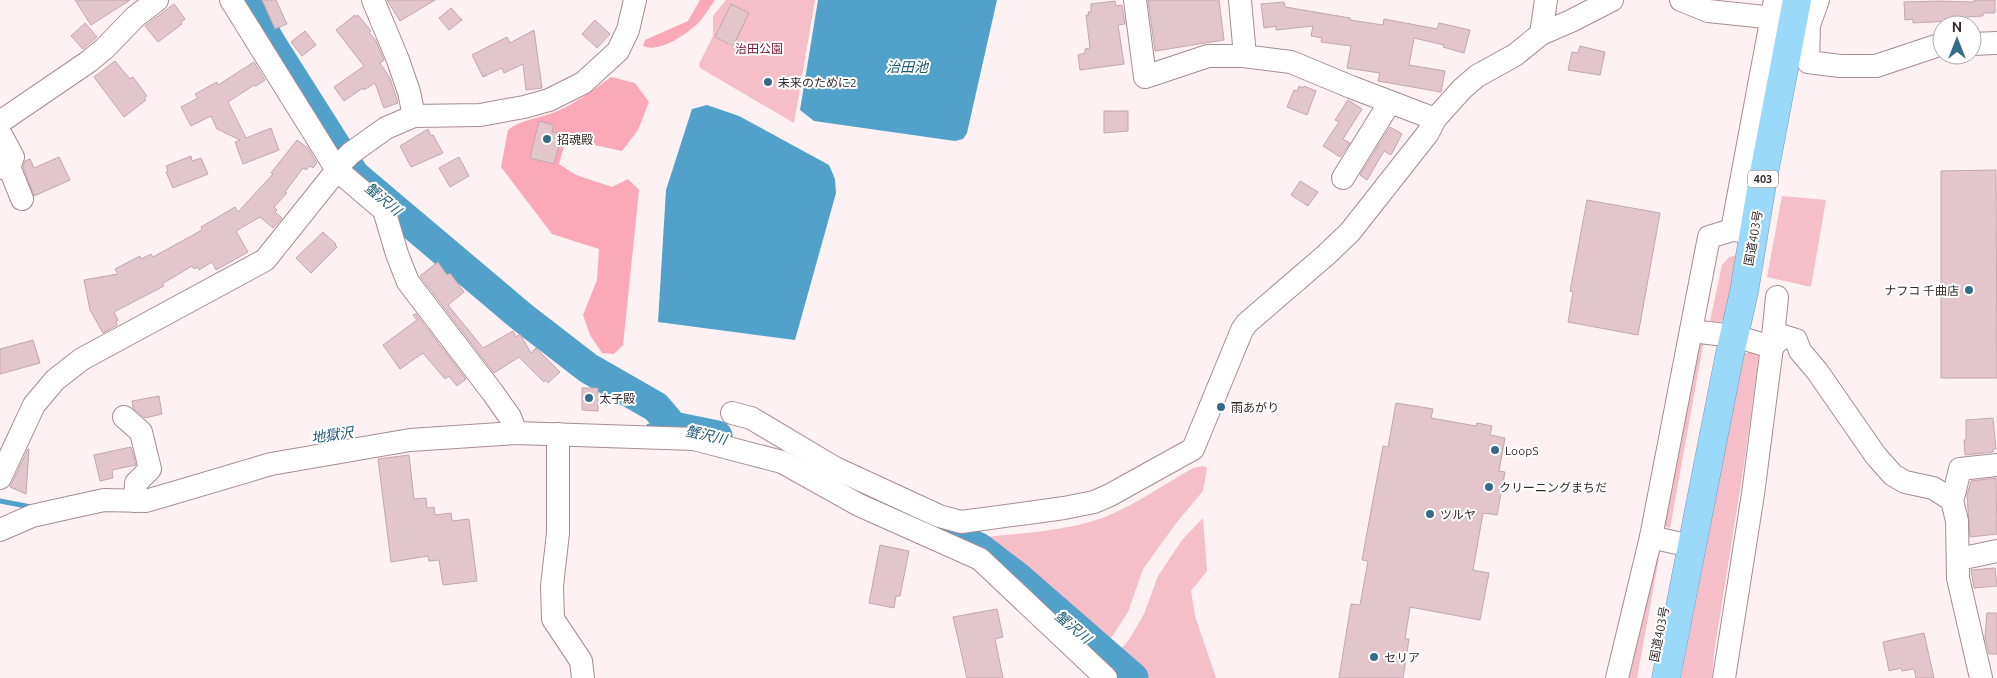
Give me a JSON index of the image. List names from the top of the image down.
{
  "streets": {
    "highway": ["403", "国道403号"]
  },
  "water": ["治田池", "蟹沢川", "地獄沢"],
  "parks": ["治田公園"],
  "places": [
    "未来のために2",
    "招魂殿",
    "ナフコ 千曲店",
    "太子殿",
    "雨あがり",
    "LoopS",
    "クリーニングまちだ",
    "ツルヤ",
    "セリア"
  ],
  "north": "top"
}
